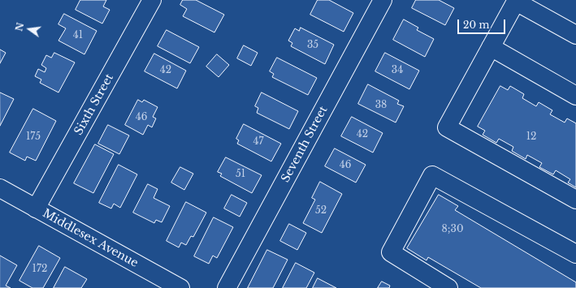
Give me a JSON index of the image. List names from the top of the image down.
{
  "streets": {
    "street": ["Sixth Street", "Seventh Street", "Middlesex Avenue"]
  },
  "crossings": [
    ["Sixth Street", "Middlesex Avenue"]
  ],
  "house_numbers": [
    "41",
    "35",
    "42",
    "34",
    "38",
    "46",
    "42",
    "175",
    "12",
    "47",
    "46",
    "51",
    "52",
    "8;30",
    "172"
  ],
  "scale_bar": "20 m",
  "north": "left"
}
